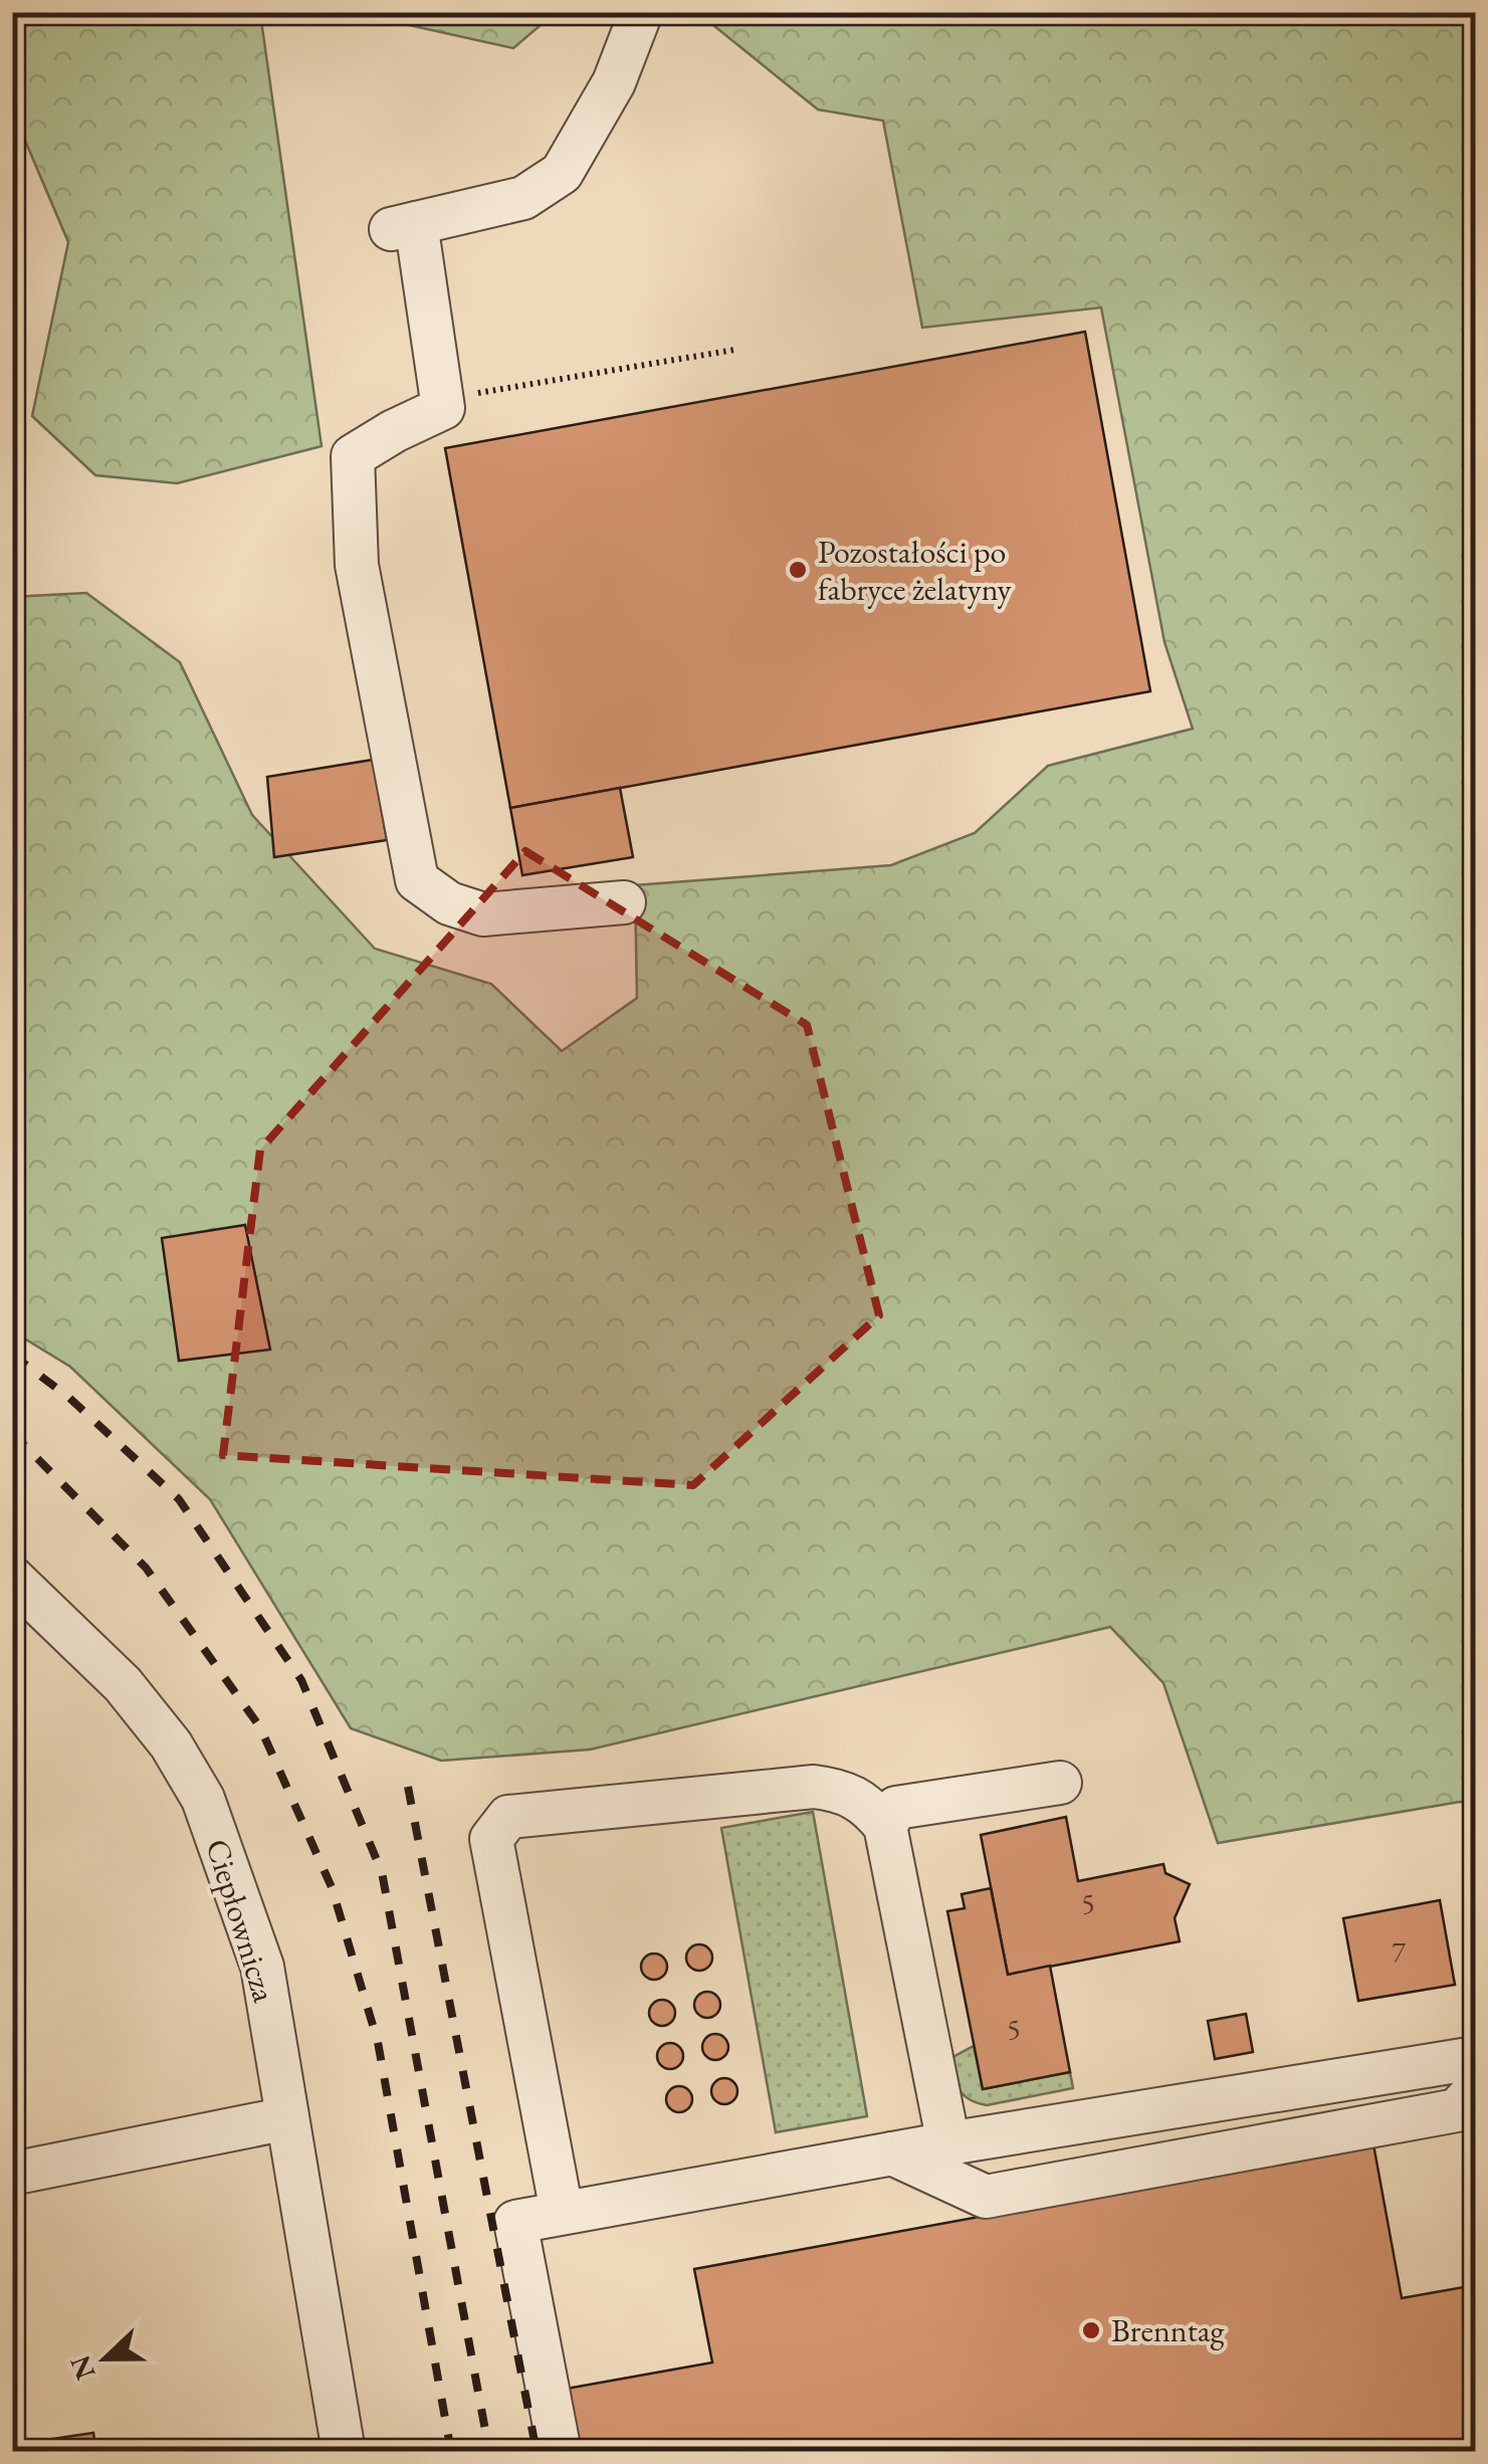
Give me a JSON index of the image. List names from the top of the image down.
{
  "streets": {
    "lane": ["Ciepłownicza"]
  },
  "places": ["Pozostałości po fabryce żelatyny", "Brenntag"],
  "house_numbers": ["5", "7", "5"],
  "north": "left"
}
